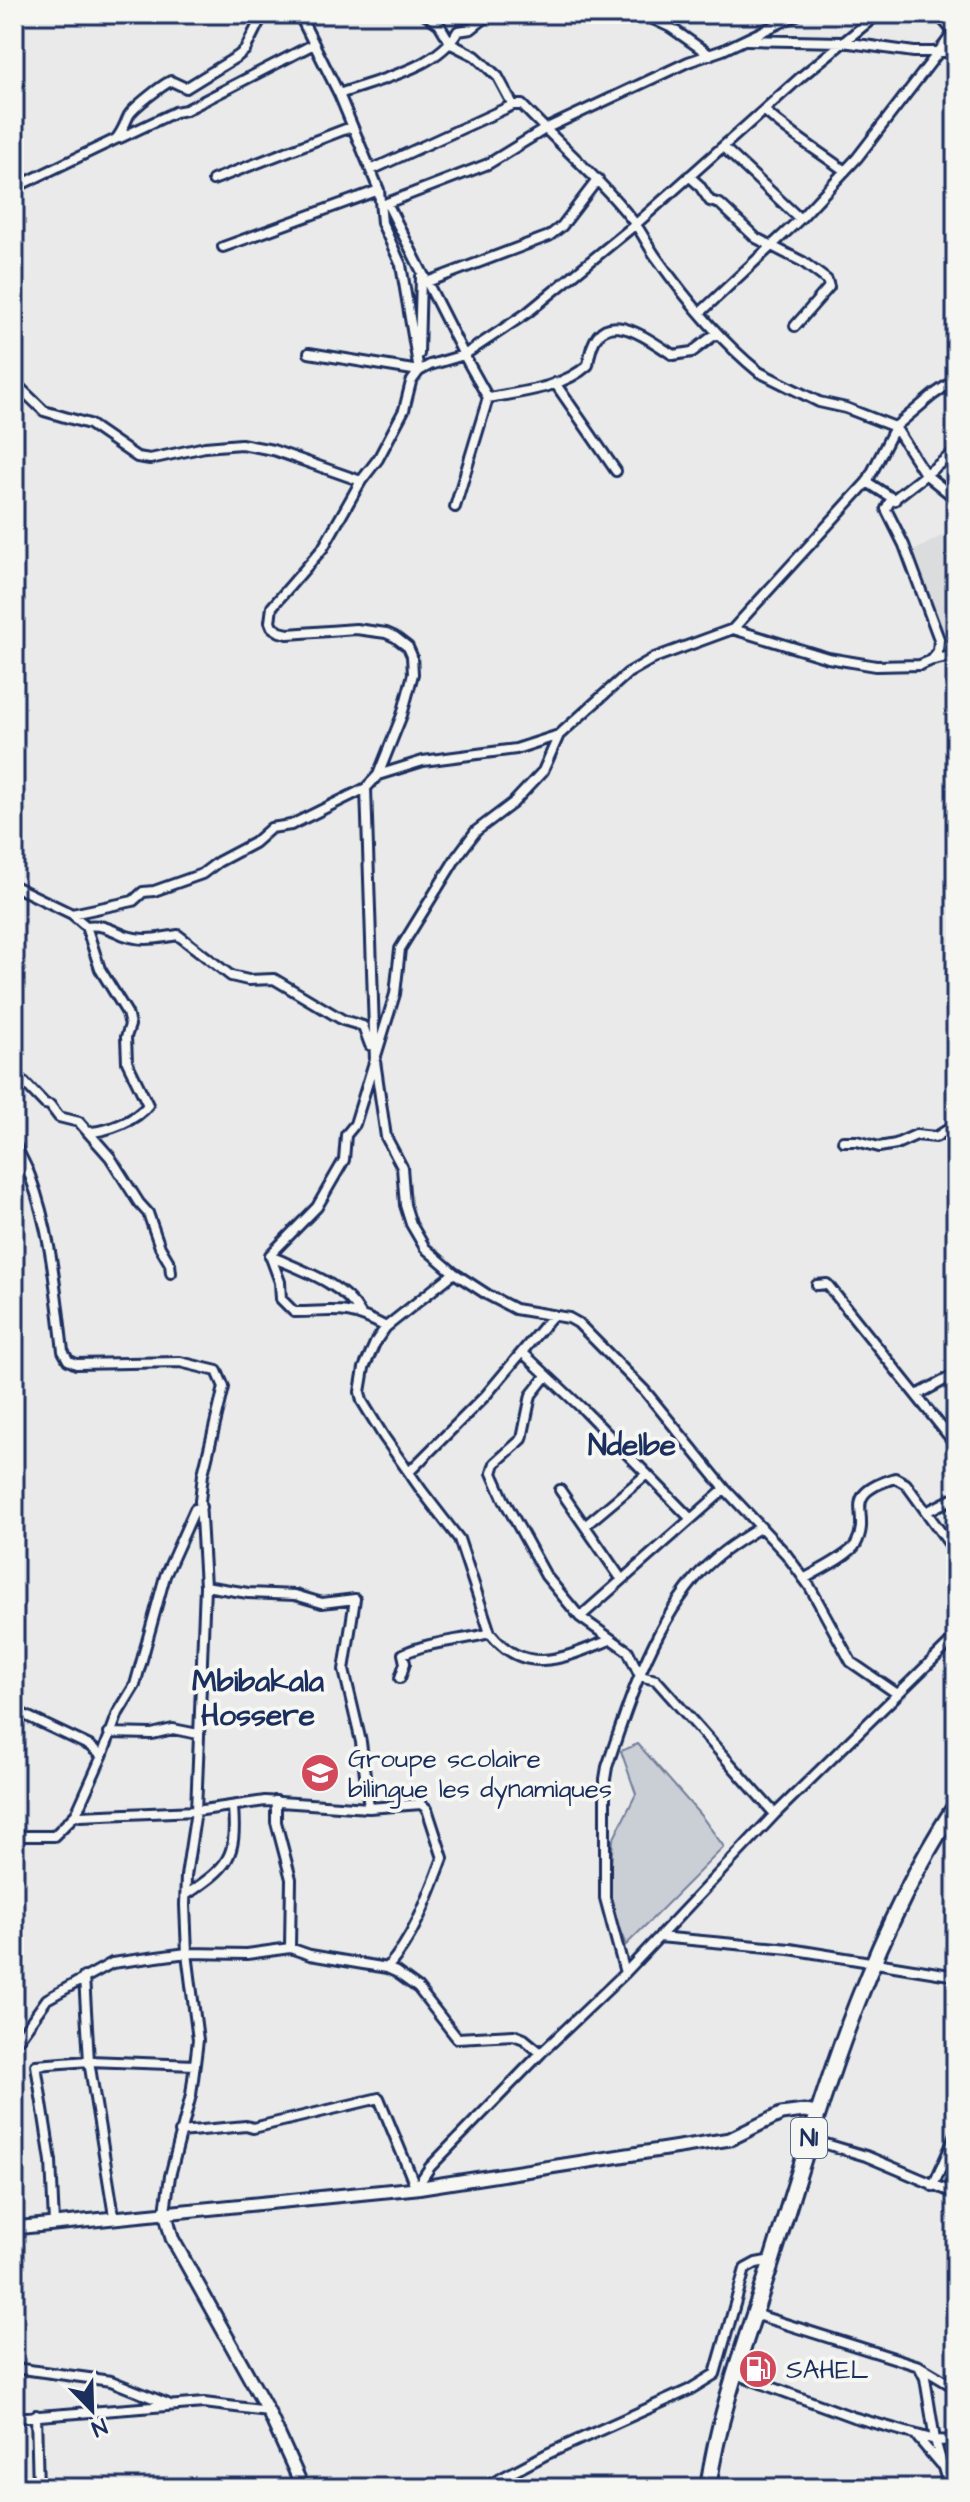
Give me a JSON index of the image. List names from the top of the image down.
{
  "streets": {
    "highway": ["N1"]
  },
  "districts": ["Ndelbe", "Mbibakala Hossere"],
  "places": {
    "school or university": ["Groupe scolaire bilingue les dynamiques"],
    "fuel station": ["SAHEL"]
  },
  "north": "bottom right"
}
